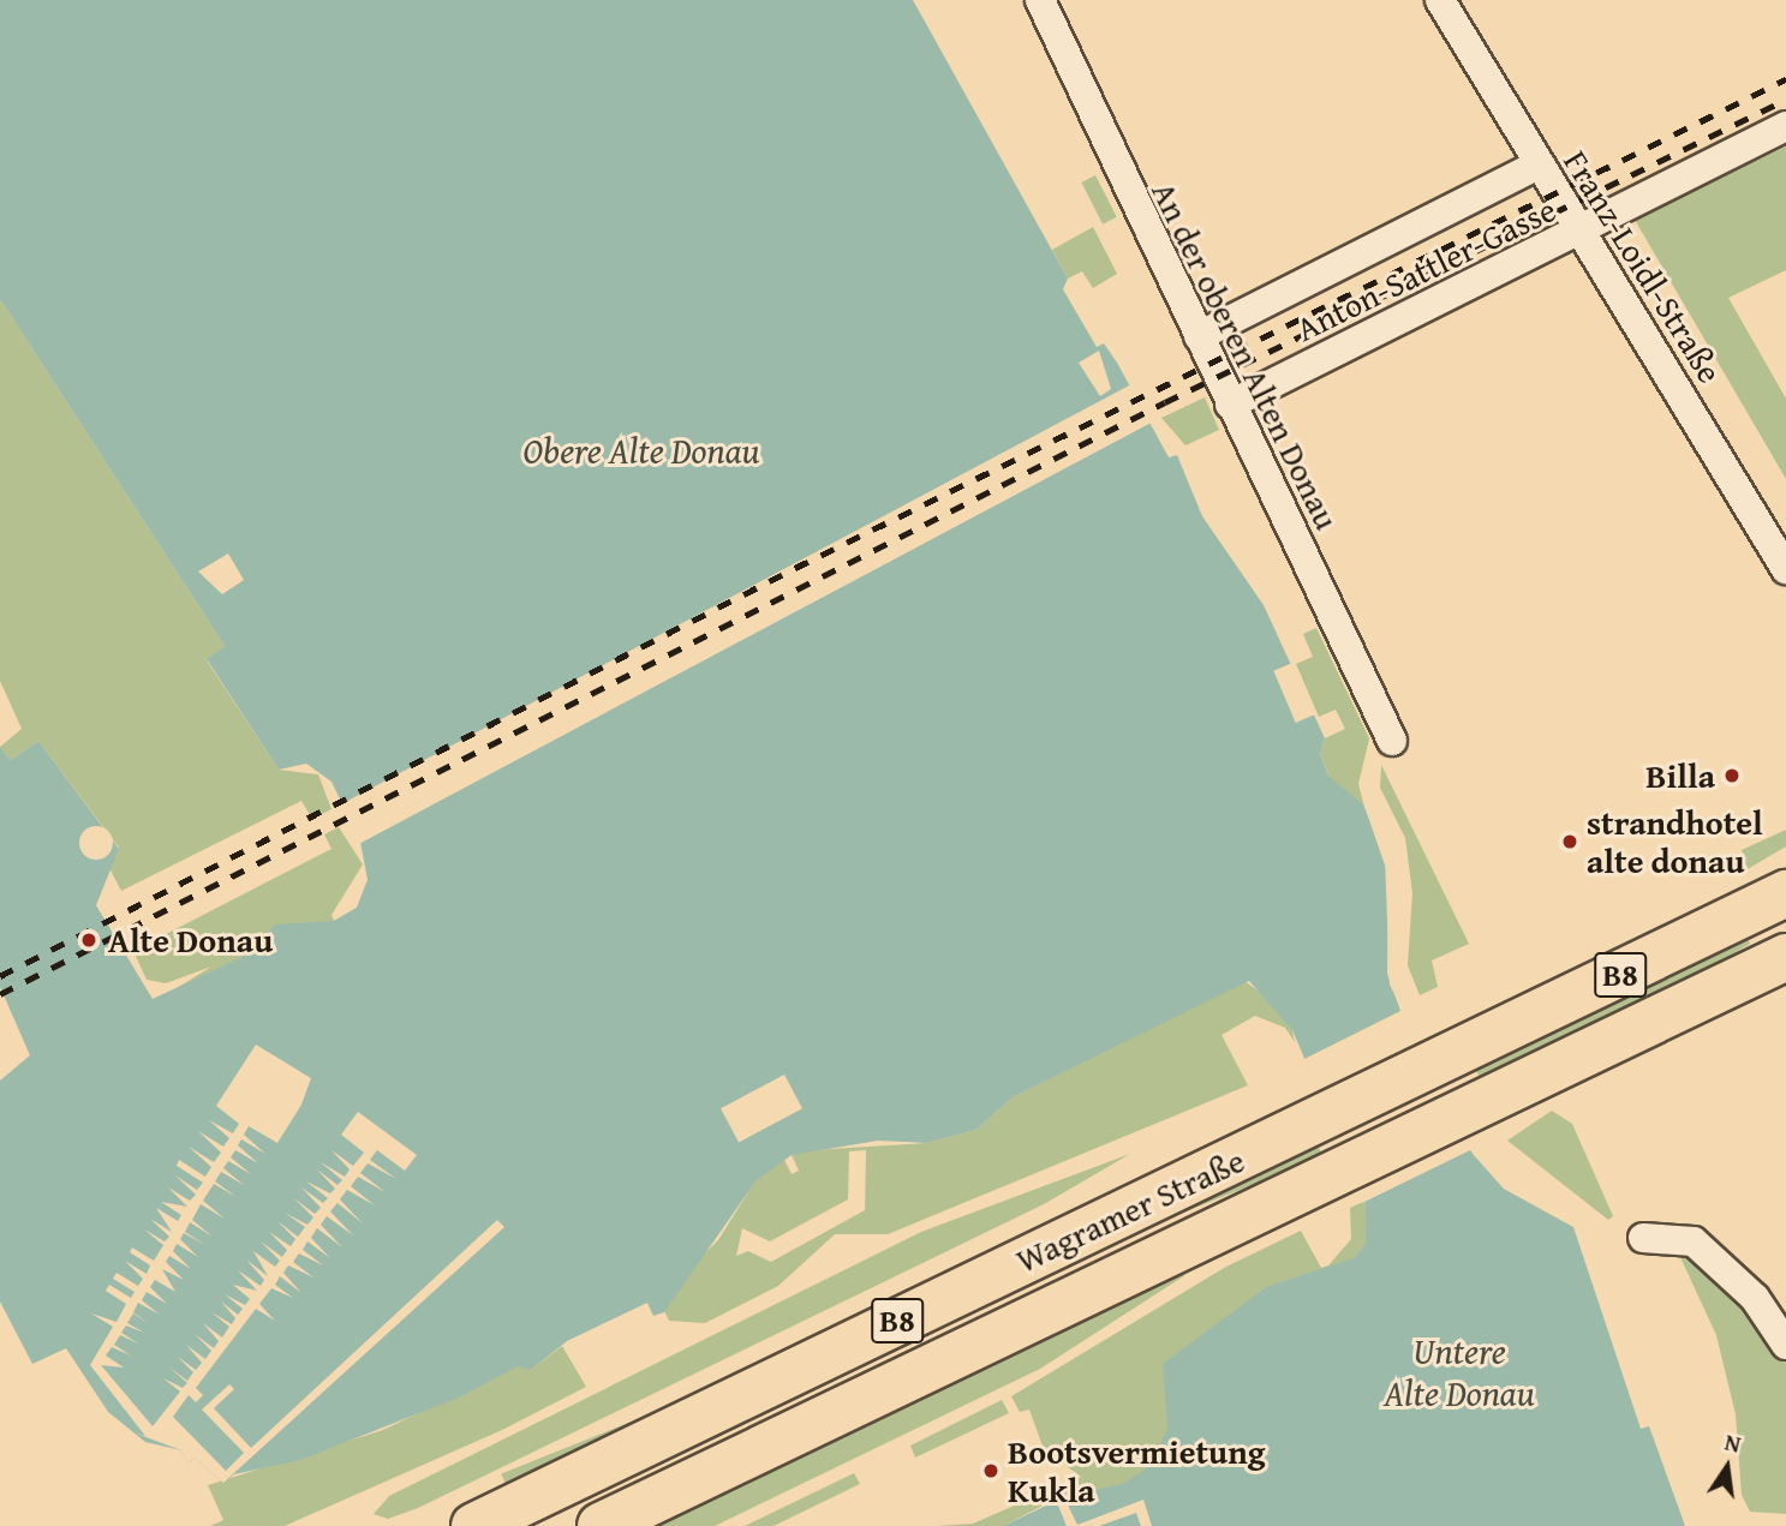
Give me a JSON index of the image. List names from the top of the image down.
{
  "streets": {
    "main road": ["B8", "Wagramer Straße"],
    "street": ["Franz-Loidl-Straße", "Anton-Sattler-Gasse", "An der oberen Alten Donau"]
  },
  "crossings": [
    ["Franz-Loidl-Straße", "Anton-Sattler-Gasse"],
    ["Anton-Sattler-Gasse", "An der oberen Alten Donau"]
  ],
  "water": ["Obere Alte Donau", "Untere Alte Donau"],
  "places": [
    "Billa",
    "strandhotel alte donau",
    "Alte Donau",
    "Bootsvermietung Kukla"
  ],
  "north": "top"
}
